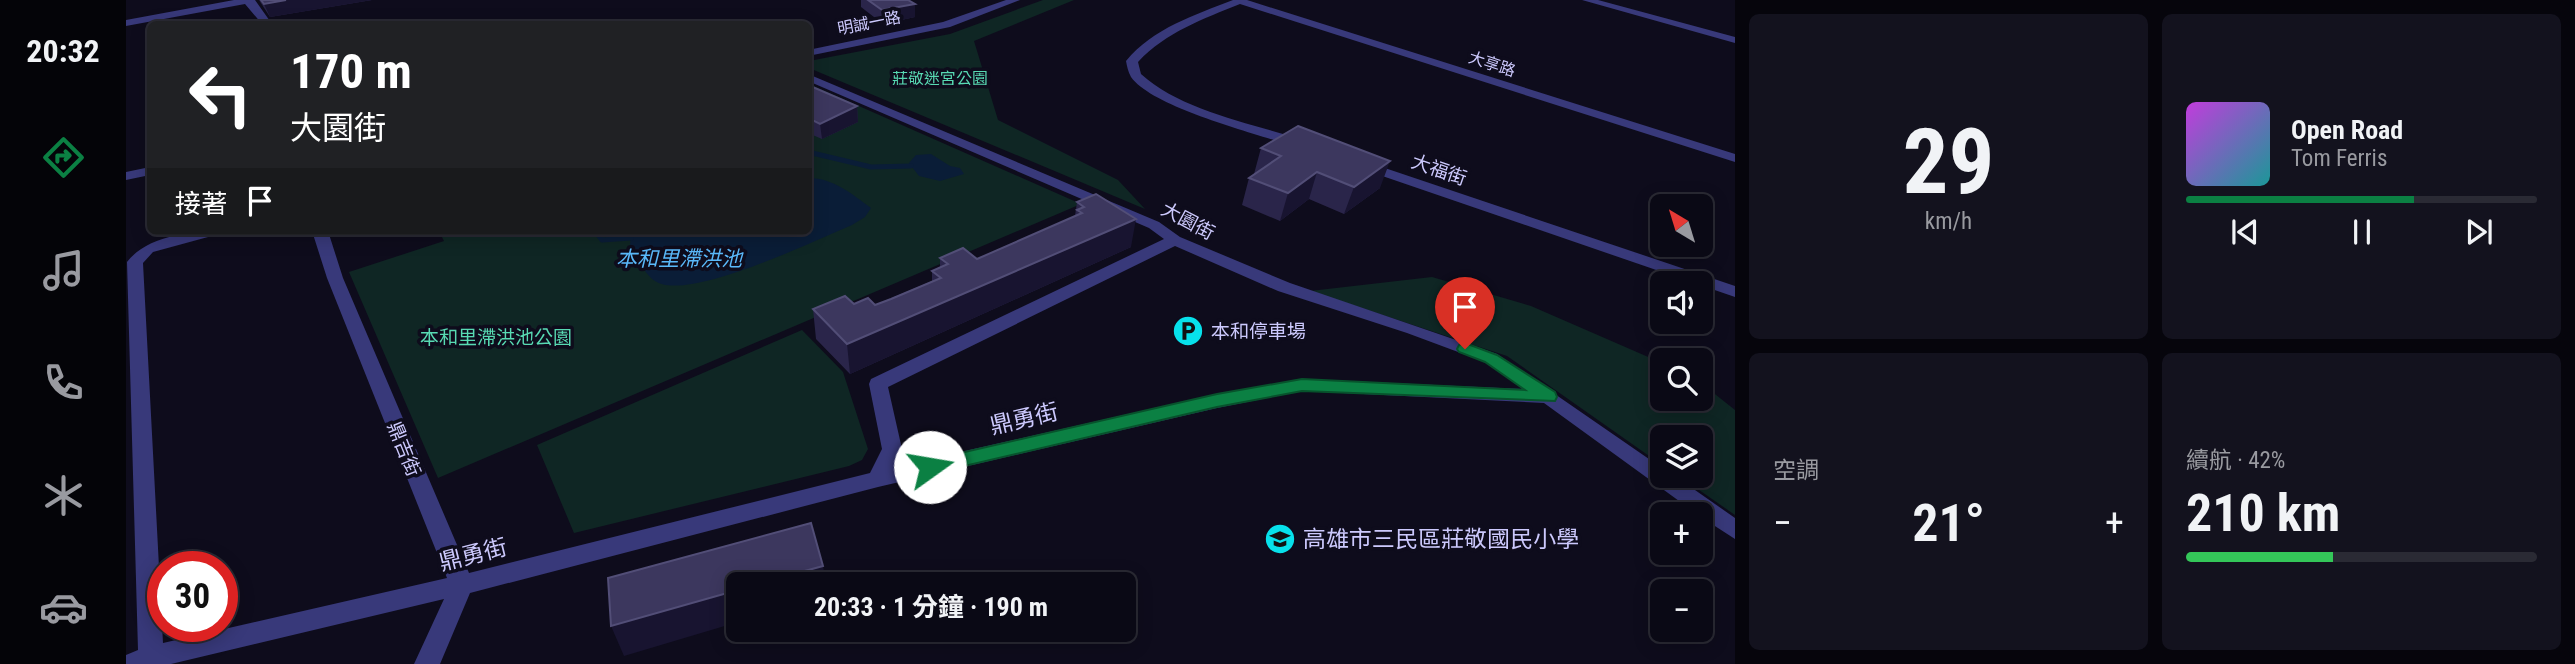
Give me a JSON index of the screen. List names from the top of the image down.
{
  "streets": {
    "street": [
      "明誠一路",
      "大享路",
      "大福街",
      "大園街",
      "鼎勇街",
      "鼎吉街"
    ]
  },
  "crossings": [
    ["大園街", "鼎勇街"],
    ["鼎勇街", "鼎吉街"]
  ],
  "water": ["本和里滯洪池"],
  "parks": ["莊敬迷宮公園", "本和里滯洪池公園"],
  "places": {
    "parking": ["本和停車場"],
    "school or university": ["高雄市三民區莊敬國民小學"]
  },
  "north": "top left",
  "page": {
    "tabs": "20:32",
    "tile": [
      ["29", "km/h"],
      "空調",
      ["續航 · 42%", "210 km"]
    ],
    "turn": ["170 m", "大園街"],
    "song": ["Open Road", "Tom Ferris"],
    "then": "接著",
    "map_buttons": ["+", "−"],
    "heat": ["−", "21°", "+"],
    "limit": "30",
    "trip": "20:33 · 1 分鐘 · 190 m"
  }
}
